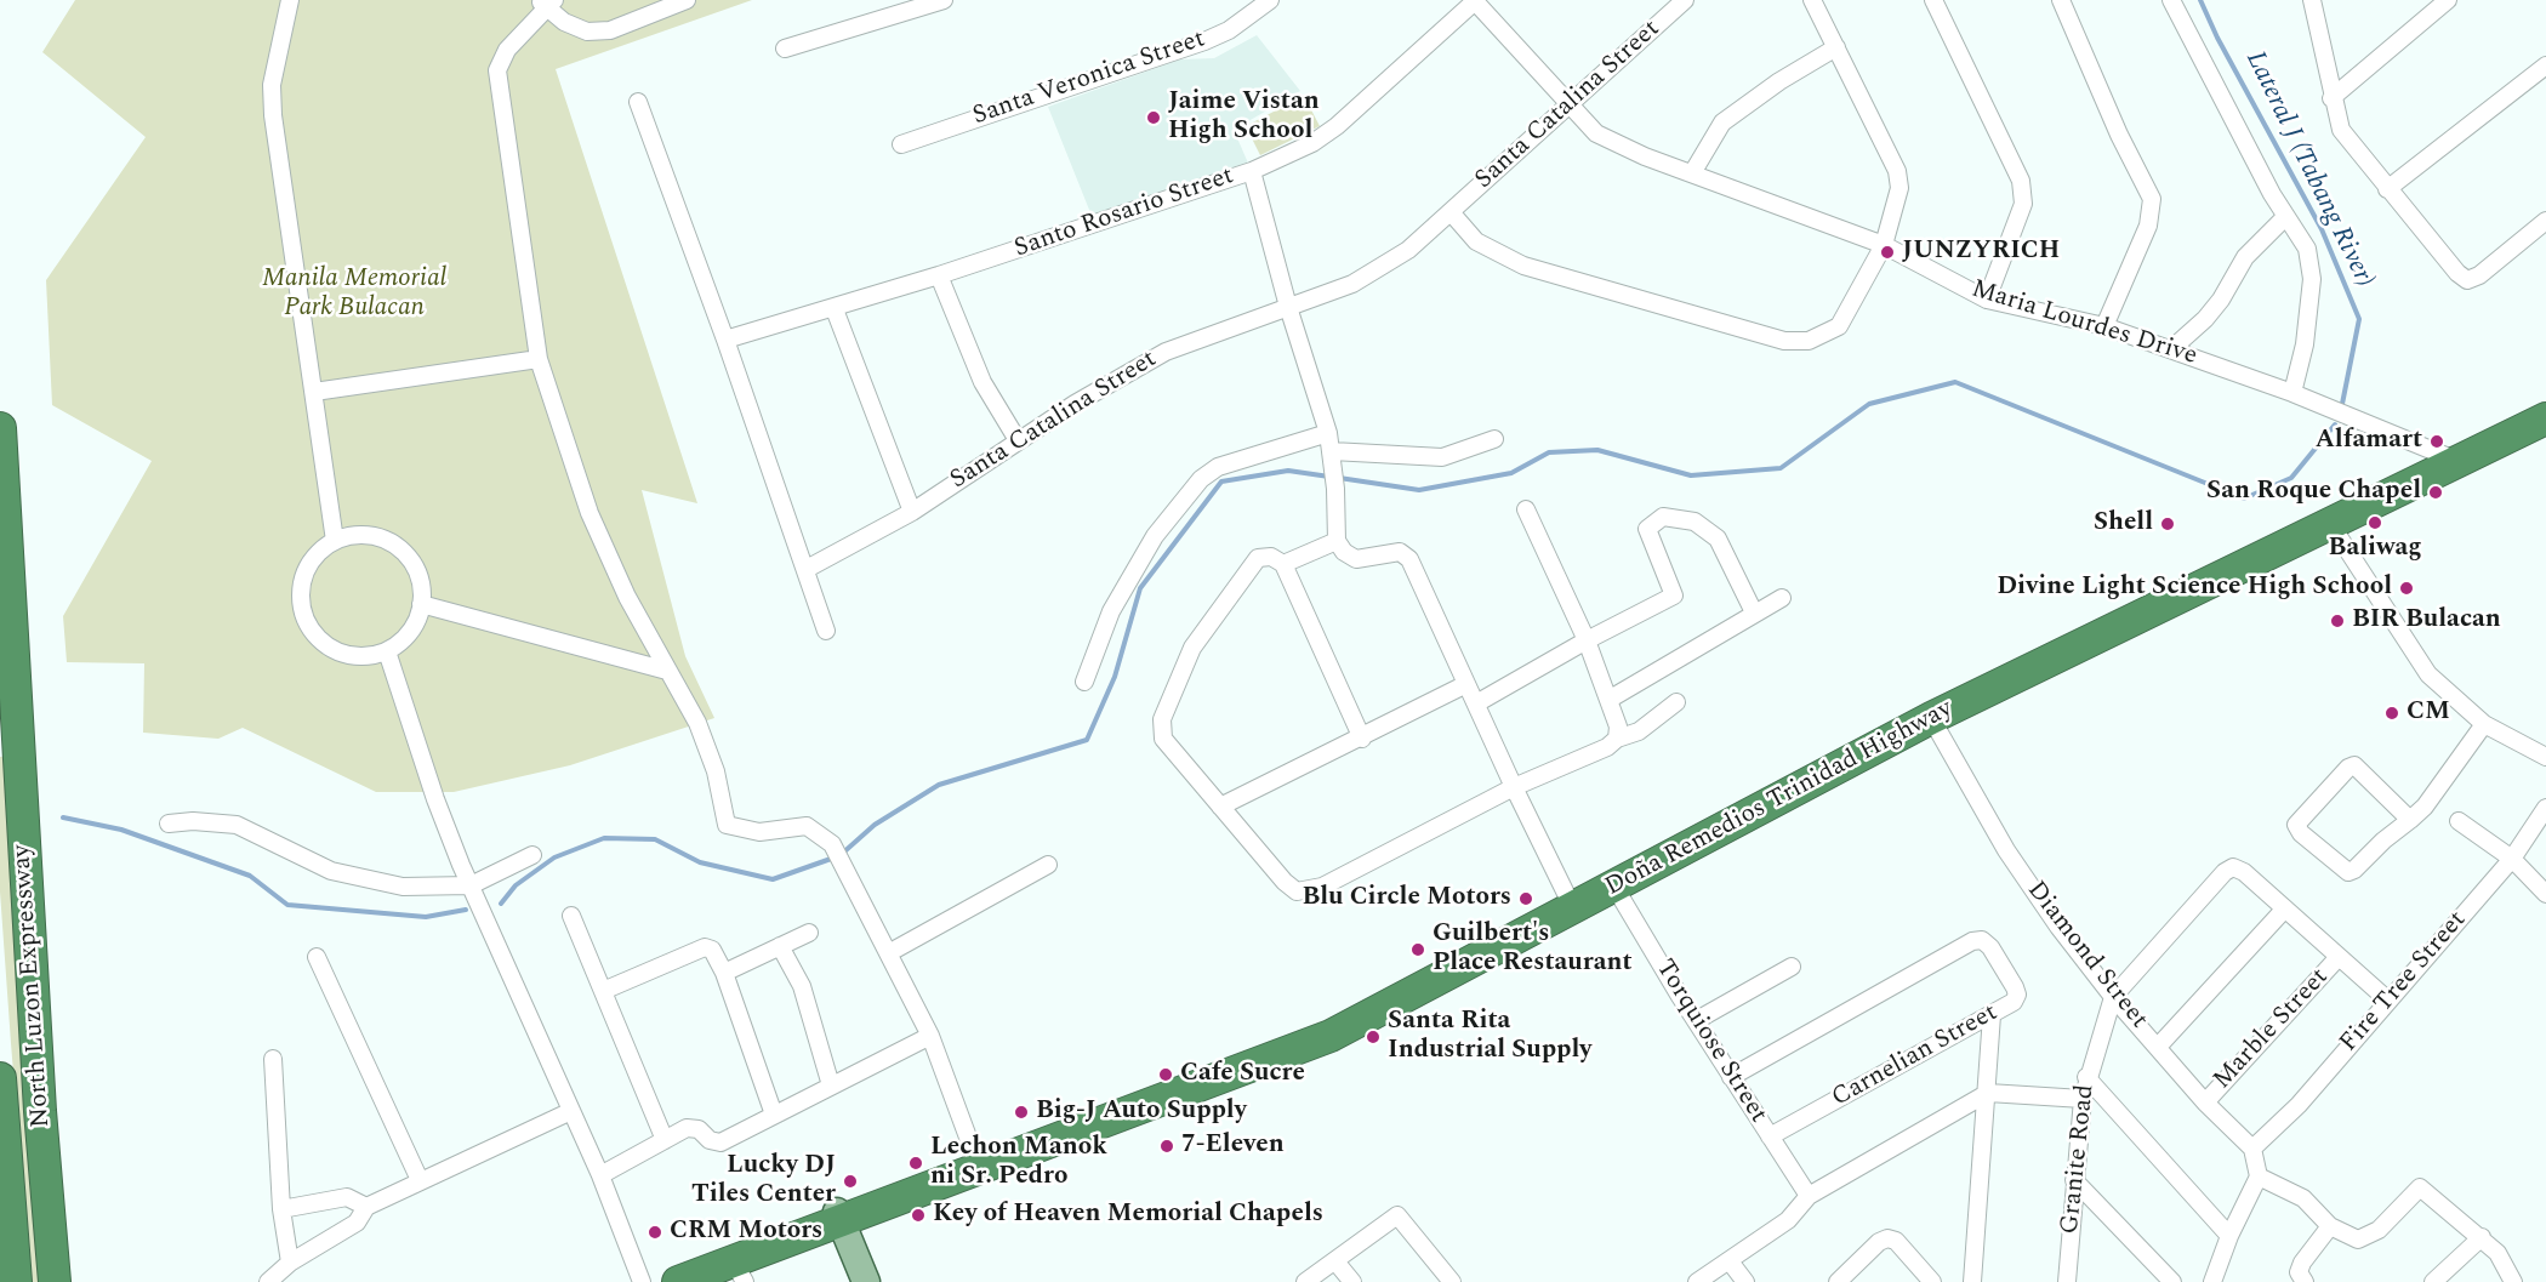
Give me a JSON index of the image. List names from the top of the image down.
{
  "streets": {
    "highway": ["Doña Remedios Trinidad Highway", "North Luzon Expressway"],
    "street": [
      "Santa Veronica Street",
      "Santa Catalina Street",
      "Santo Rosario Street",
      "Maria Lourdes Drive",
      "Diamond Street",
      "Fire Tree Street",
      "Marble Street",
      "Torquiose Street",
      "Carnelian Street",
      "Granite Road"
    ]
  },
  "crossings": [
    ["Santa Catalina Street", "Maria Lourdes Drive"],
    ["Santo Rosario Street", "Maria Lourdes Drive"],
    ["Maria Lourdes Drive", "Doña Remedios Trinidad Highway"],
    ["Doña Remedios Trinidad Highway", "Diamond Street"],
    ["Doña Remedios Trinidad Highway", "Torquiose Street"],
    ["Diamond Street", "Fire Tree Street"],
    ["Diamond Street", "Marble Street"],
    ["Diamond Street", "Granite Road"],
    ["Torquiose Street", "Carnelian Street"]
  ],
  "water": ["Lateral J (Tabang River)"],
  "parks": ["Manila Memorial Park Bulacan"],
  "places": [
    "Jaime Vistan High School",
    "JUNZYRICH",
    "Alfamart",
    "San Roque Chapel",
    "Baliwag",
    "Shell",
    "Divine Light Science High School",
    "BIR Bulacan",
    "CM",
    "Blu Circle Motors",
    "Guilbert's Place Restaurant",
    "Santa Rita Industrial Supply",
    "Cafe Sucre",
    "Big-J Auto Supply",
    "7-Eleven",
    "Lechon Manok ni Sr. Pedro",
    "Lucky DJ Tiles Center",
    "Key of Heaven Memorial Chapels",
    "CRM Motors"
  ]
}
